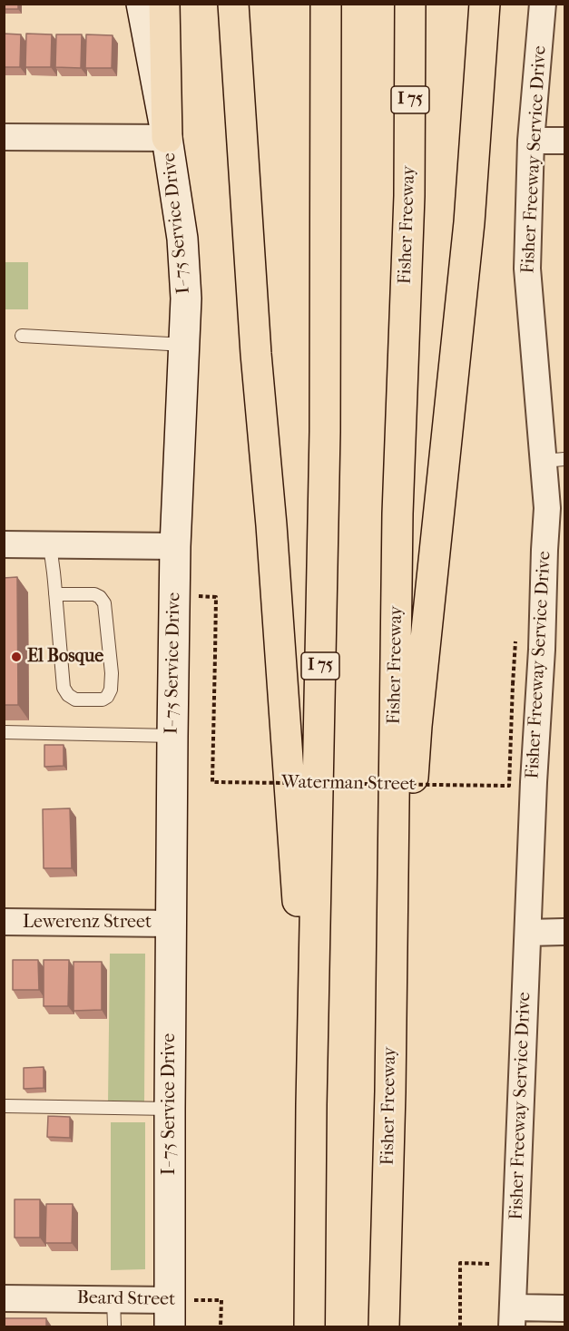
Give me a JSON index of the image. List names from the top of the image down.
{
  "streets": {
    "highway": ["I 75", "Fisher Freeway"],
    "main road": ["I- 75 Service Drive"],
    "street": ["Fisher Freeway Service Drive", "Lewerenz Street", "Beard Street"],
    "path": ["Waterman Street"]
  },
  "crossings": [
    ["I- 75 Service Drive", "Lewerenz Street"],
    ["I- 75 Service Drive", "Beard Street"]
  ],
  "places": ["El Bosque"]
}
